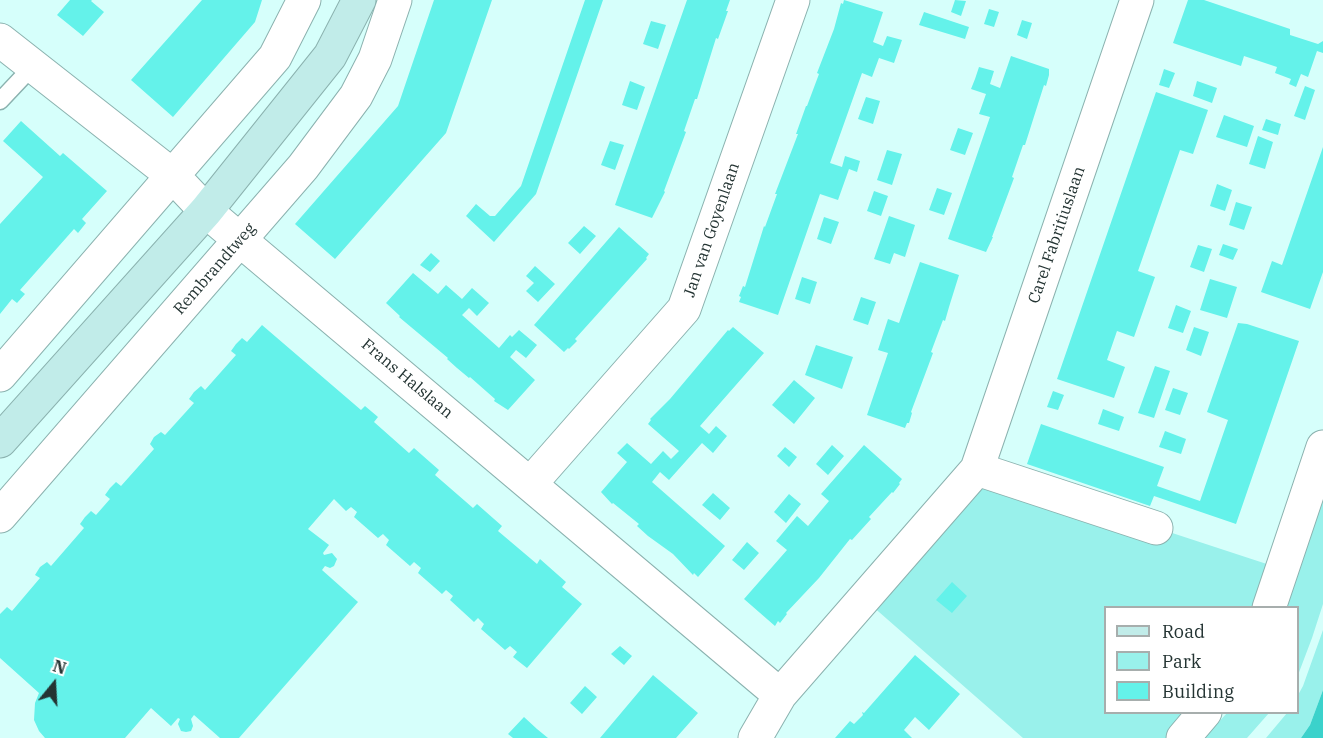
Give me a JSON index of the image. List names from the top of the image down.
{
  "streets": {
    "street": [
      "Jan van Goyenlaan",
      "Carel Fabritiuslaan",
      "Rembrandtweg",
      "Frans Halslaan"
    ]
  },
  "crossings": [
    ["Jan van Goyenlaan", "Frans Halslaan"],
    ["Carel Fabritiuslaan", "Frans Halslaan"],
    ["Rembrandtweg", "Frans Halslaan"]
  ],
  "legend": ["Road", "Park", "Building"],
  "north": "top"
}
